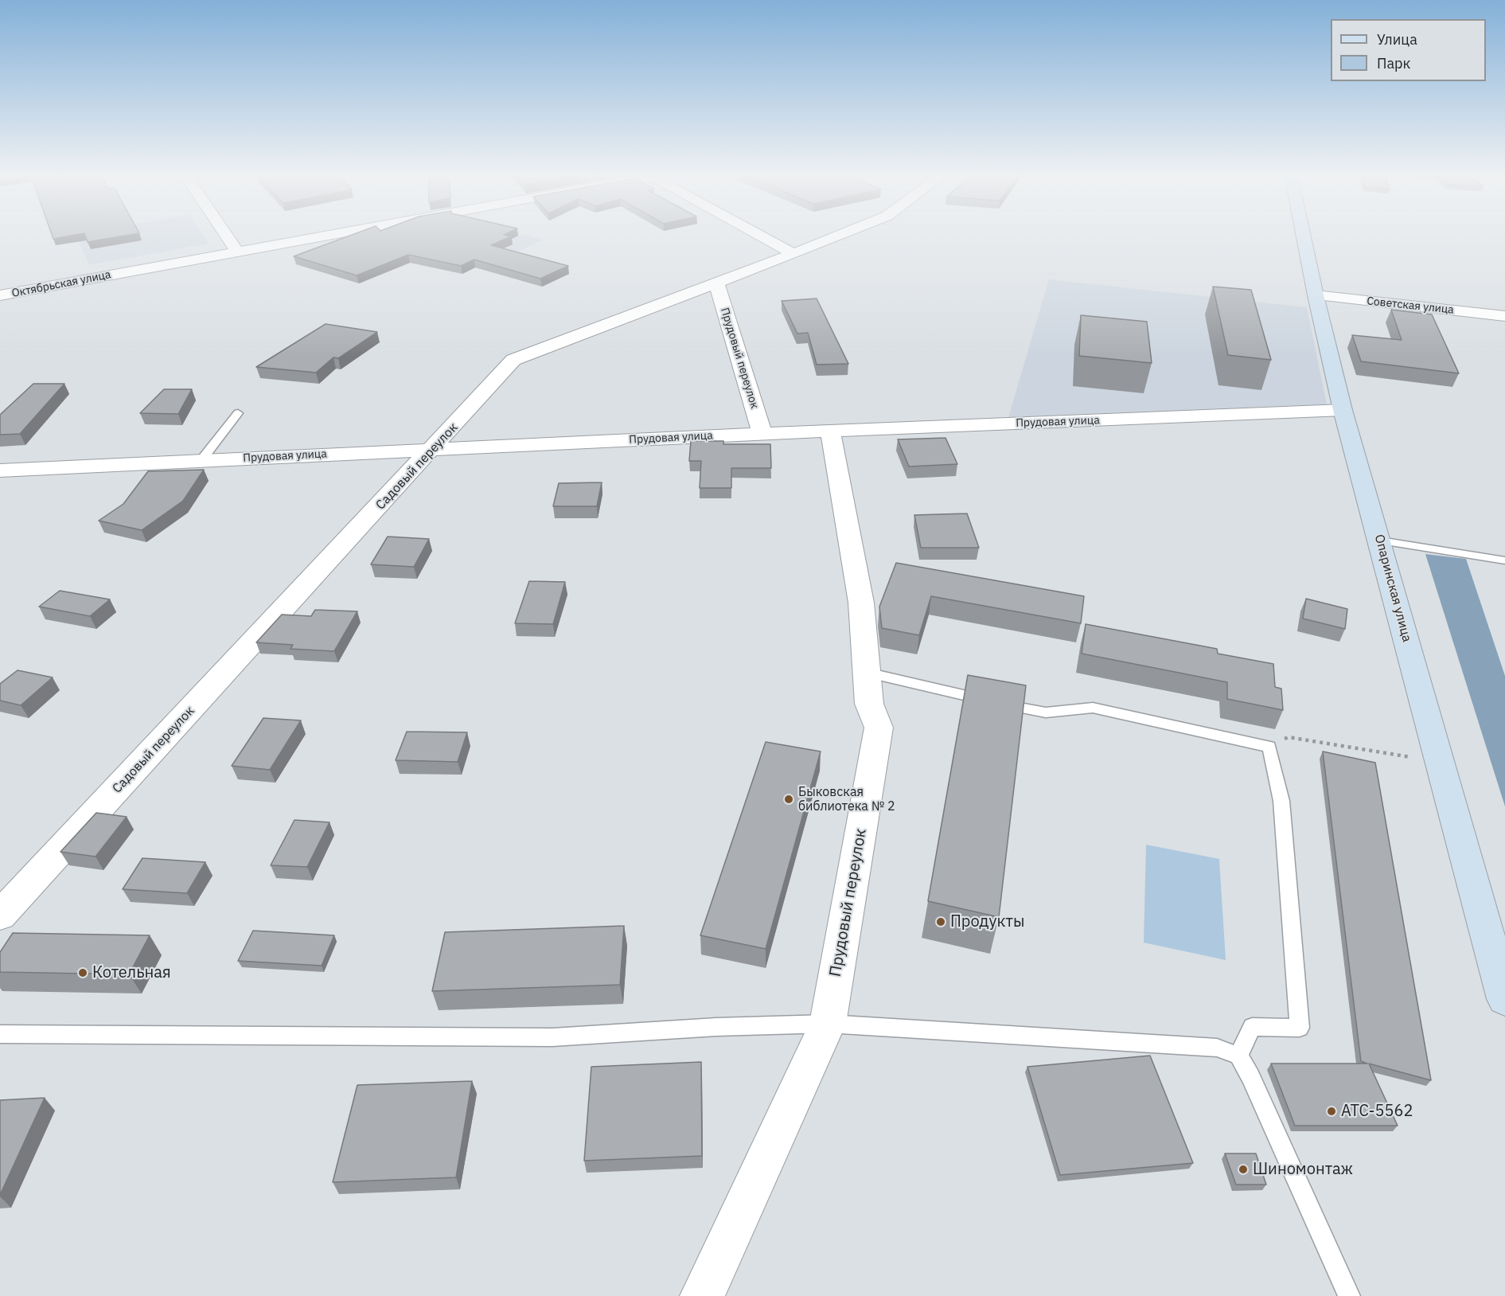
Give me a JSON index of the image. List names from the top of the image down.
{
  "streets": {
    "main road": ["Опаринская улица"],
    "street": [
      "Октябрьская улица",
      "Советская улица",
      "Прудовый переулок",
      "Прудовая улица",
      "Садовый переулок"
    ]
  },
  "crossings": [
    ["Советская улица", "Опаринская улица"],
    ["Прудовый переулок", "Прудовая улица"],
    ["Прудовый переулок", "Садовый переулок"],
    ["Прудовая улица", "Садовый переулок"],
    ["Прудовая улица", "Опаринская улица"]
  ],
  "places": [
    "Быковская библиотека № 2",
    "Продукты",
    "Котельная",
    "АТС-5562",
    "Шиномонтаж"
  ],
  "legend": ["Улица", "Парк"]
}
